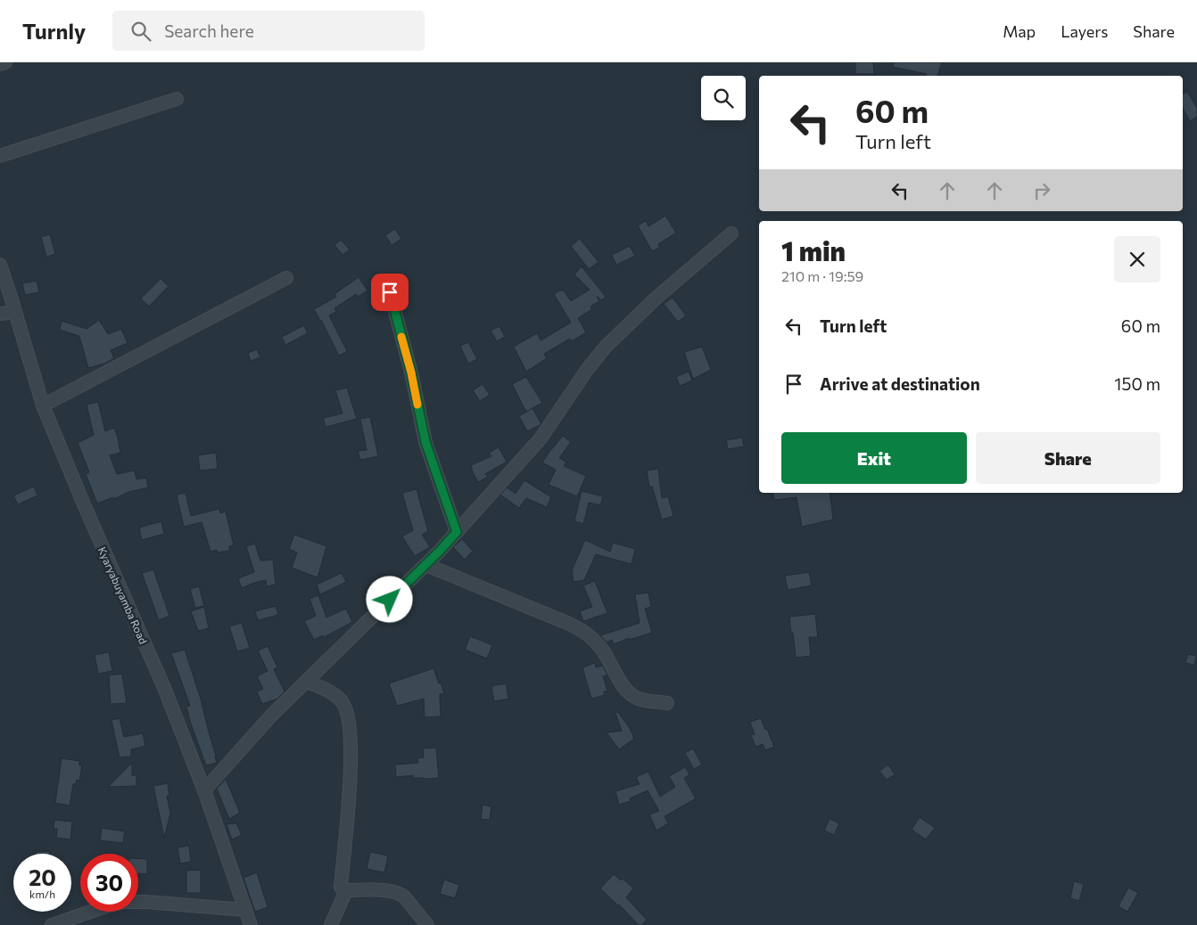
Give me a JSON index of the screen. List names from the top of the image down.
{
  "streets": {
    "street": ["Kyaryabuyamba Road"]
  },
  "page": {
    "header": "Turnly",
    "search": "Search here",
    "nav": ["Map", "Layers", "Share"],
    "turn": ["60 m", "Turn left"],
    "heading": ["1 min", "210 m · 19:59"],
    "list": [
      {
        "name": "Turn left",
        "value": "60 m"
      },
      {
        "name": "Arrive at destination",
        "value": "150 m"
      }
    ],
    "buttons": ["Exit", "Share"],
    "speed": "20 km/h",
    "limit": "30"
  }
}
